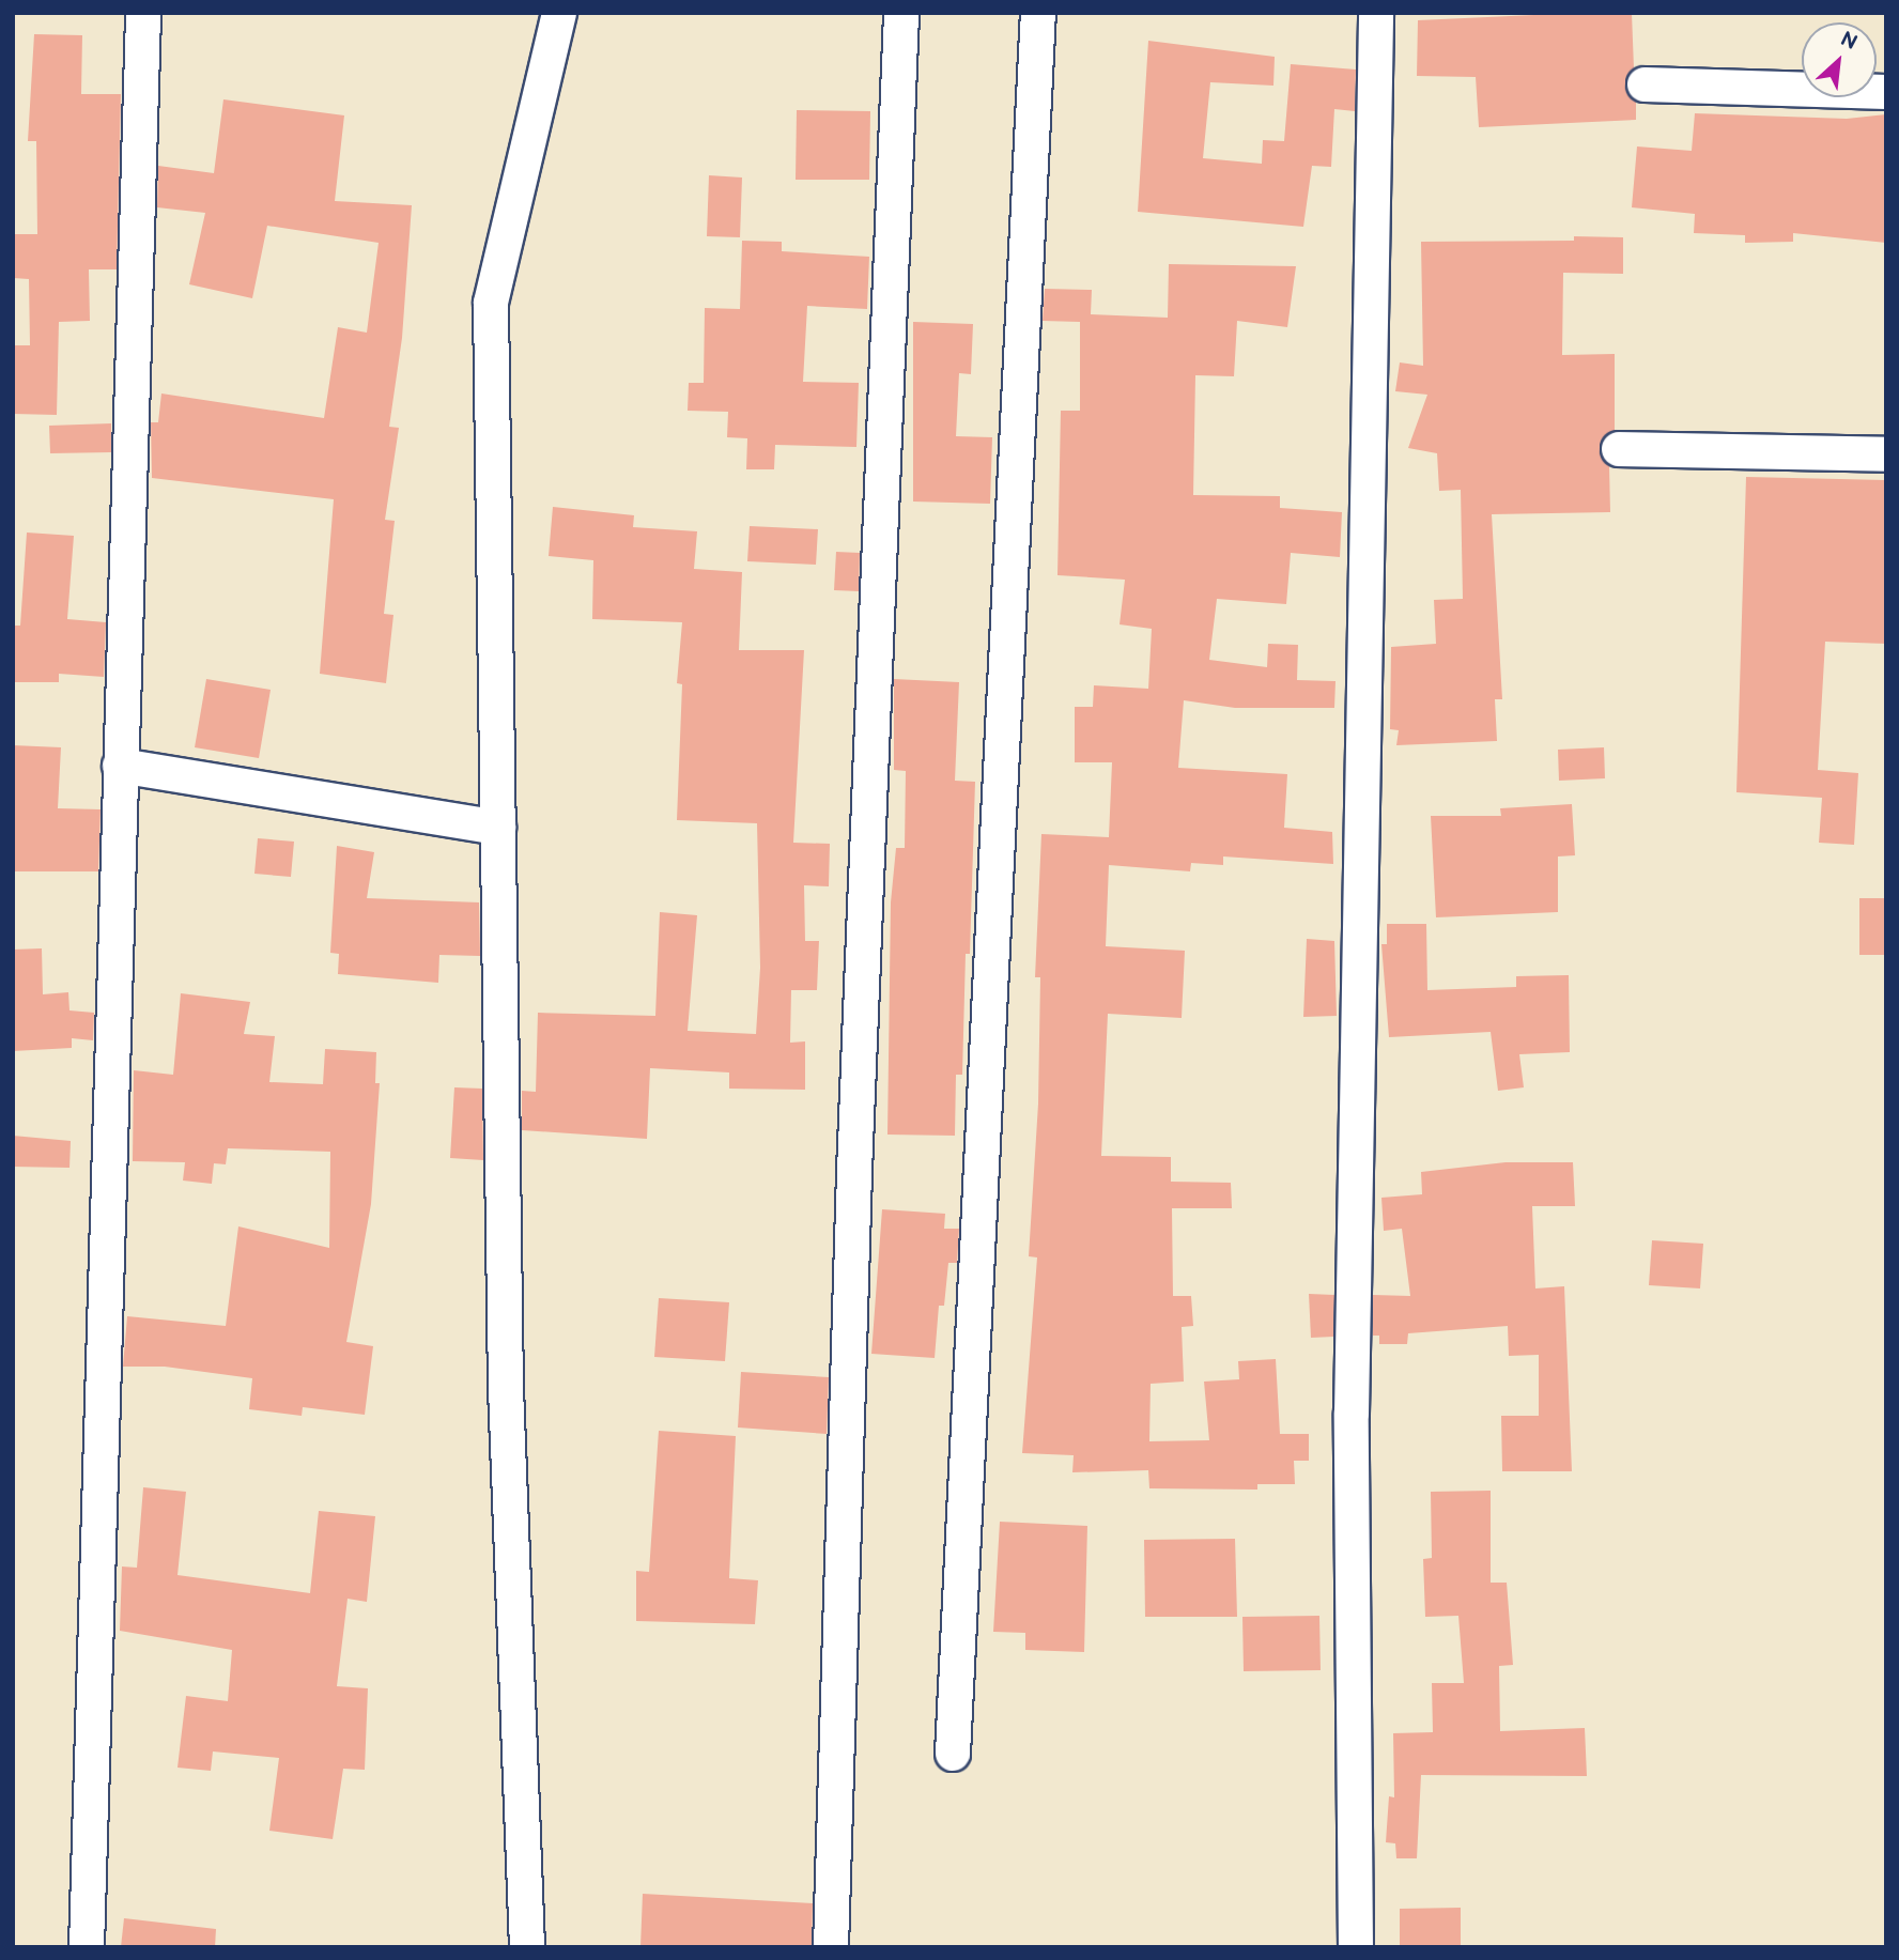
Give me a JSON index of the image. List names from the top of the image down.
{
  "north": "top right"
}
